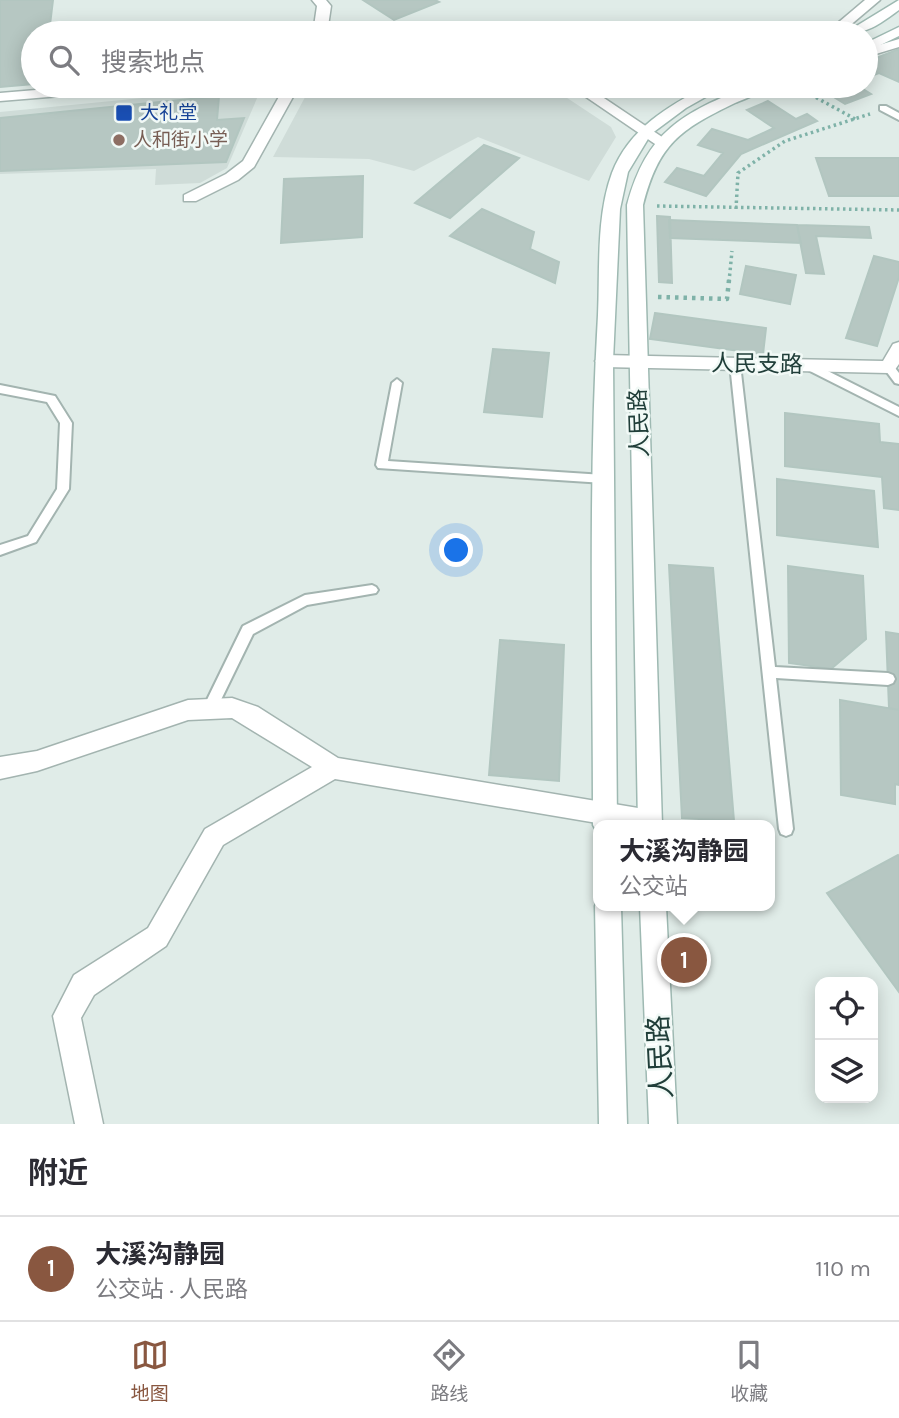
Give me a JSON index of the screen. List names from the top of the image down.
{
  "streets": {
    "main road": ["人民支路", "人民路"]
  },
  "crossings": [
    ["人民支路", "人民路"]
  ],
  "places": {
    "transit": ["大礼堂"],
    "other": ["人和街小学"]
  },
  "page": {
    "search": "搜索地点",
    "popup": ["大溪沟静园", "公交站"],
    "pins": "1",
    "heading": "附近",
    "list": [
      {
        "mark": "1",
        "name": "大溪沟静园",
        "note": "公交站 · 人民路",
        "value": "110 m"
      }
    ],
    "nav": ["地图", "路线", "收藏"]
  }
}
